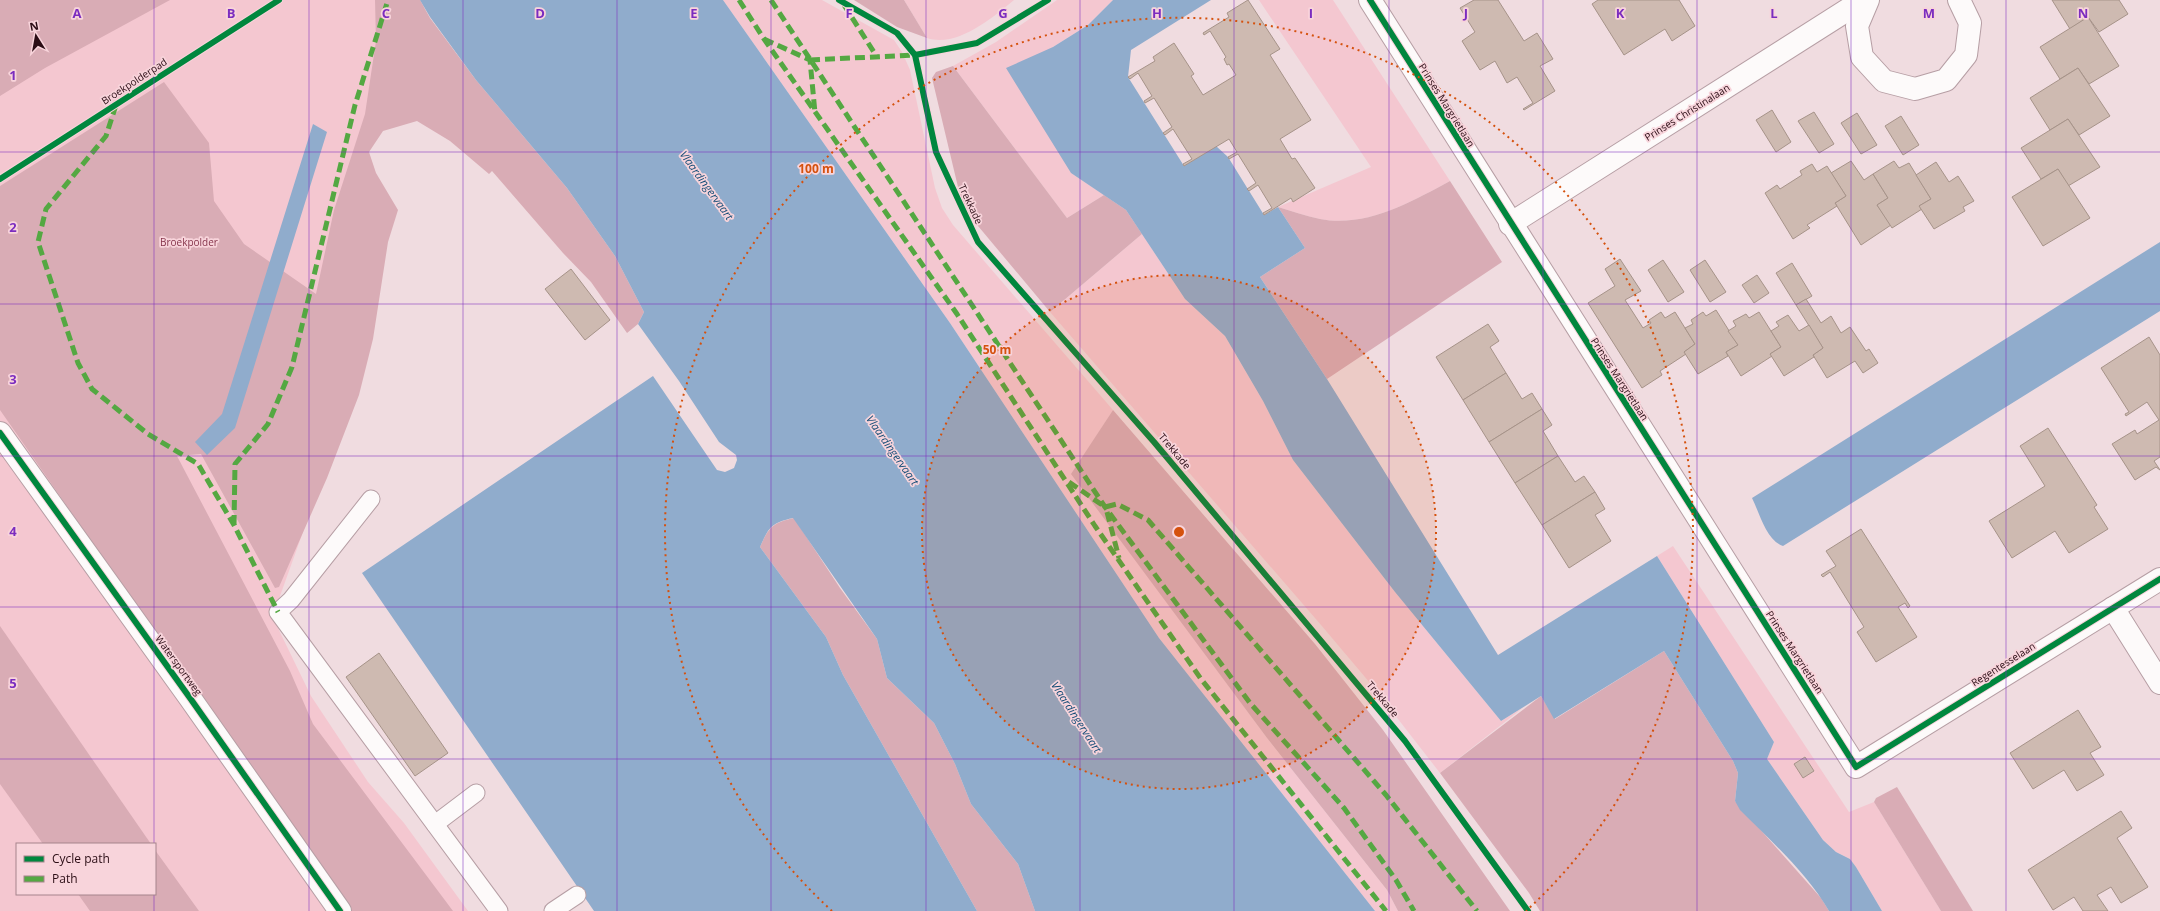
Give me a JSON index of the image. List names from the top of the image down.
{
  "streets": {
    "street": [
      "Prinses Margrietlaan",
      "Prinses Christinalaan",
      "Regentesselaan",
      "Watersportweg"
    ],
    "cycle path": ["Broekpolderpad", "Trekkade"]
  },
  "crossings": [
    ["Prinses Margrietlaan", "Prinses Christinalaan"],
    ["Prinses Margrietlaan", "Regentesselaan"]
  ],
  "water": ["Vlaardingervaart"],
  "parks": ["Broekpolder"],
  "legend": ["Cycle path", "Path"],
  "north": "top",
  "grid": {
    "columns": [
      "A",
      "B",
      "C",
      "D",
      "E",
      "F",
      "G",
      "H",
      "I",
      "J",
      "K",
      "L",
      "M",
      "N"
    ],
    "rows": [
      "1",
      "2",
      "3",
      "4",
      "5"
    ]
  },
  "rings": ["100 m", "50 m"]
}
